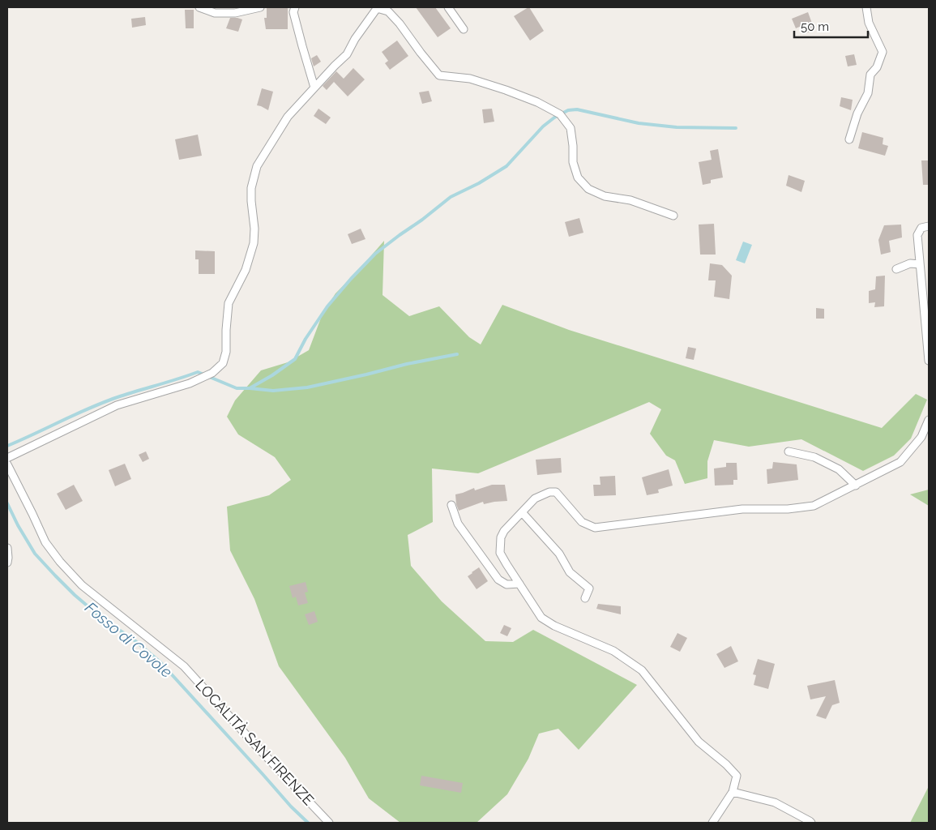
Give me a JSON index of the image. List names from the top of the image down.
{
  "streets": {
    "street": ["LOCALITÀ SAN FIRENZE"]
  },
  "water": ["Fosso di Covole"],
  "scale_bar": "50 m"
}
